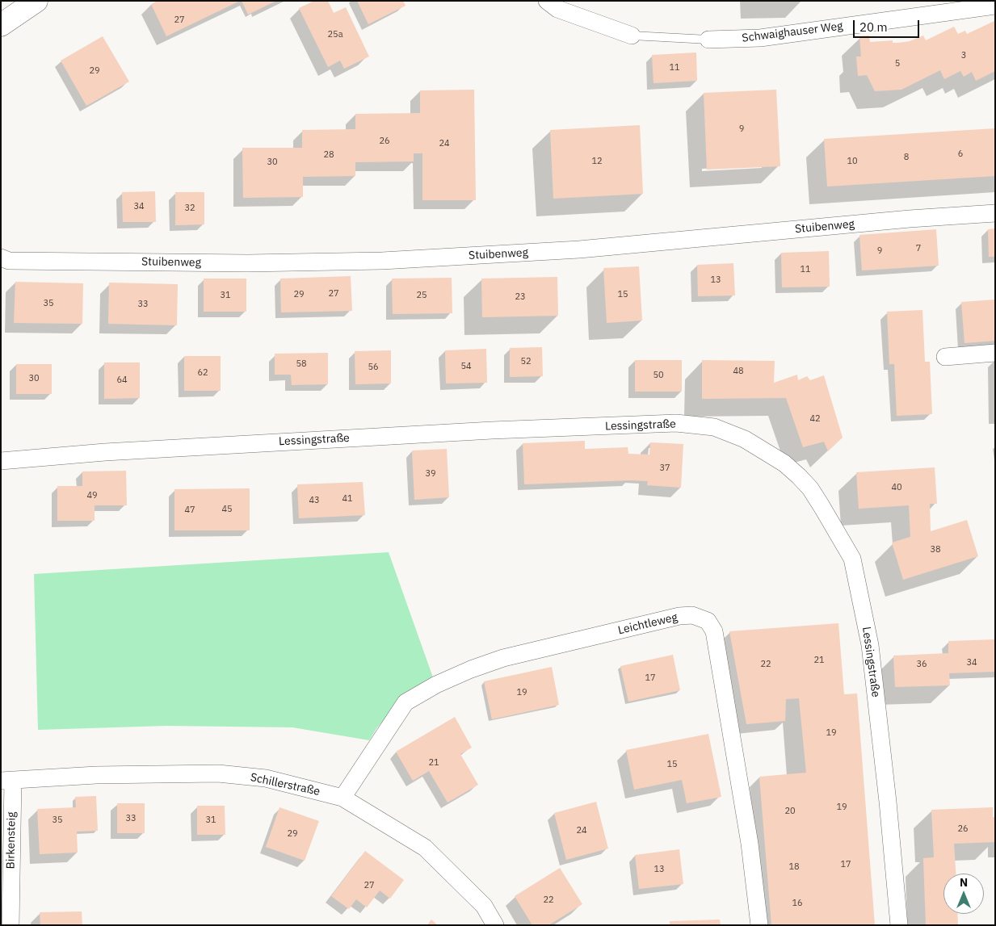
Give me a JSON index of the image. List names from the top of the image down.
{
  "streets": {
    "street": [
      "Schwaighauser Weg",
      "Stuibenweg",
      "Lessingstraße",
      "Leichtleweg",
      "Schillerstraße",
      "Birkensteig"
    ]
  },
  "crossings": [
    ["Leichtleweg", "Schillerstraße"],
    ["Schillerstraße", "Birkensteig"]
  ],
  "house_numbers": [
    "27",
    "25a",
    "3",
    "5",
    "11",
    "29",
    "9",
    "26",
    "24",
    "6",
    "28",
    "8",
    "12",
    "10",
    "30",
    "34",
    "32",
    "7",
    "9",
    "11",
    "13",
    "27",
    "29",
    "15",
    "31",
    "25",
    "23",
    "35",
    "33",
    "52",
    "58",
    "54",
    "56",
    "48",
    "62",
    "50",
    "30",
    "64",
    "42",
    "37",
    "39",
    "40",
    "49",
    "41",
    "43",
    "45",
    "47",
    "38",
    "21",
    "34",
    "22",
    "36",
    "17",
    "19",
    "19",
    "21",
    "15",
    "19",
    "20",
    "33",
    "35",
    "31",
    "26",
    "24",
    "29",
    "17",
    "18",
    "13",
    "27",
    "22",
    "16"
  ],
  "scale_bar": "20 m",
  "north": "top"
}
